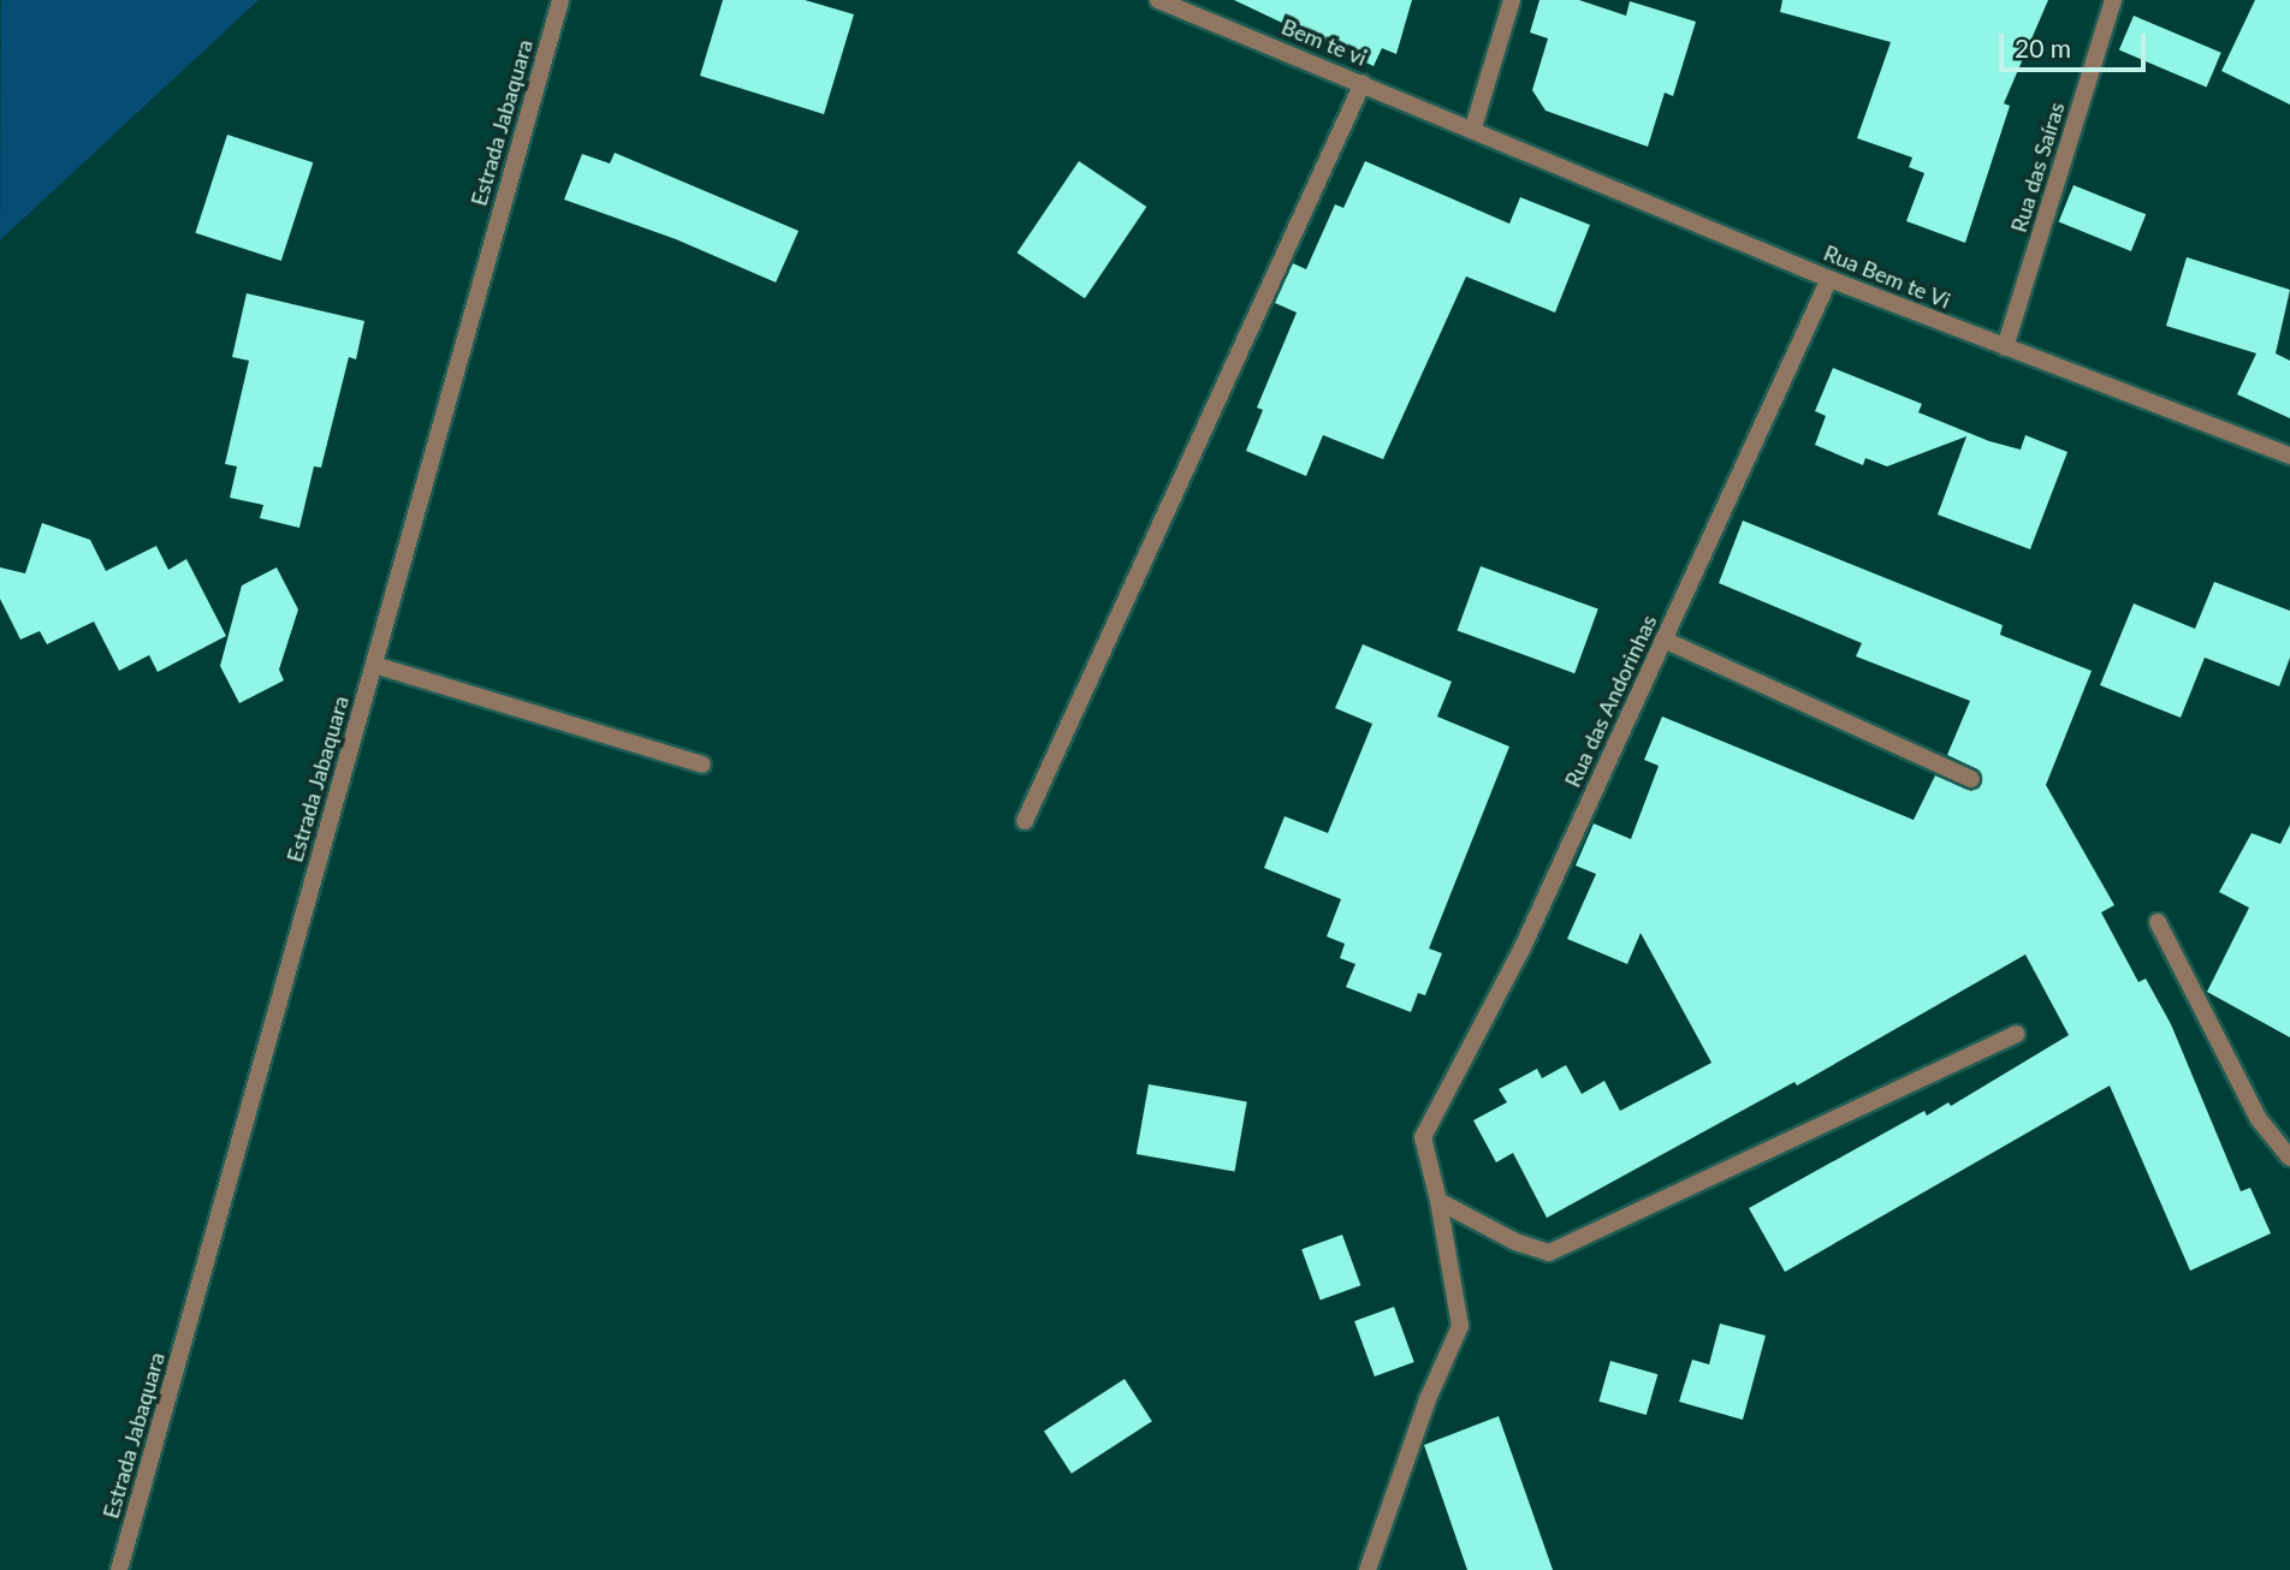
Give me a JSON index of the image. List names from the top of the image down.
{
  "streets": {
    "street": [
      "Bem te vi",
      "Estrada Jabaquara",
      "Rua das Saíras",
      "Rua Bem te Vi",
      "Rua das Andorinhas"
    ]
  },
  "crossings": [
    ["Bem te vi", "Rua Bem te Vi"],
    ["Rua das Saíras", "Rua Bem te Vi"],
    ["Rua Bem te Vi", "Rua das Andorinhas"]
  ],
  "scale_bar": "20 m"
}
